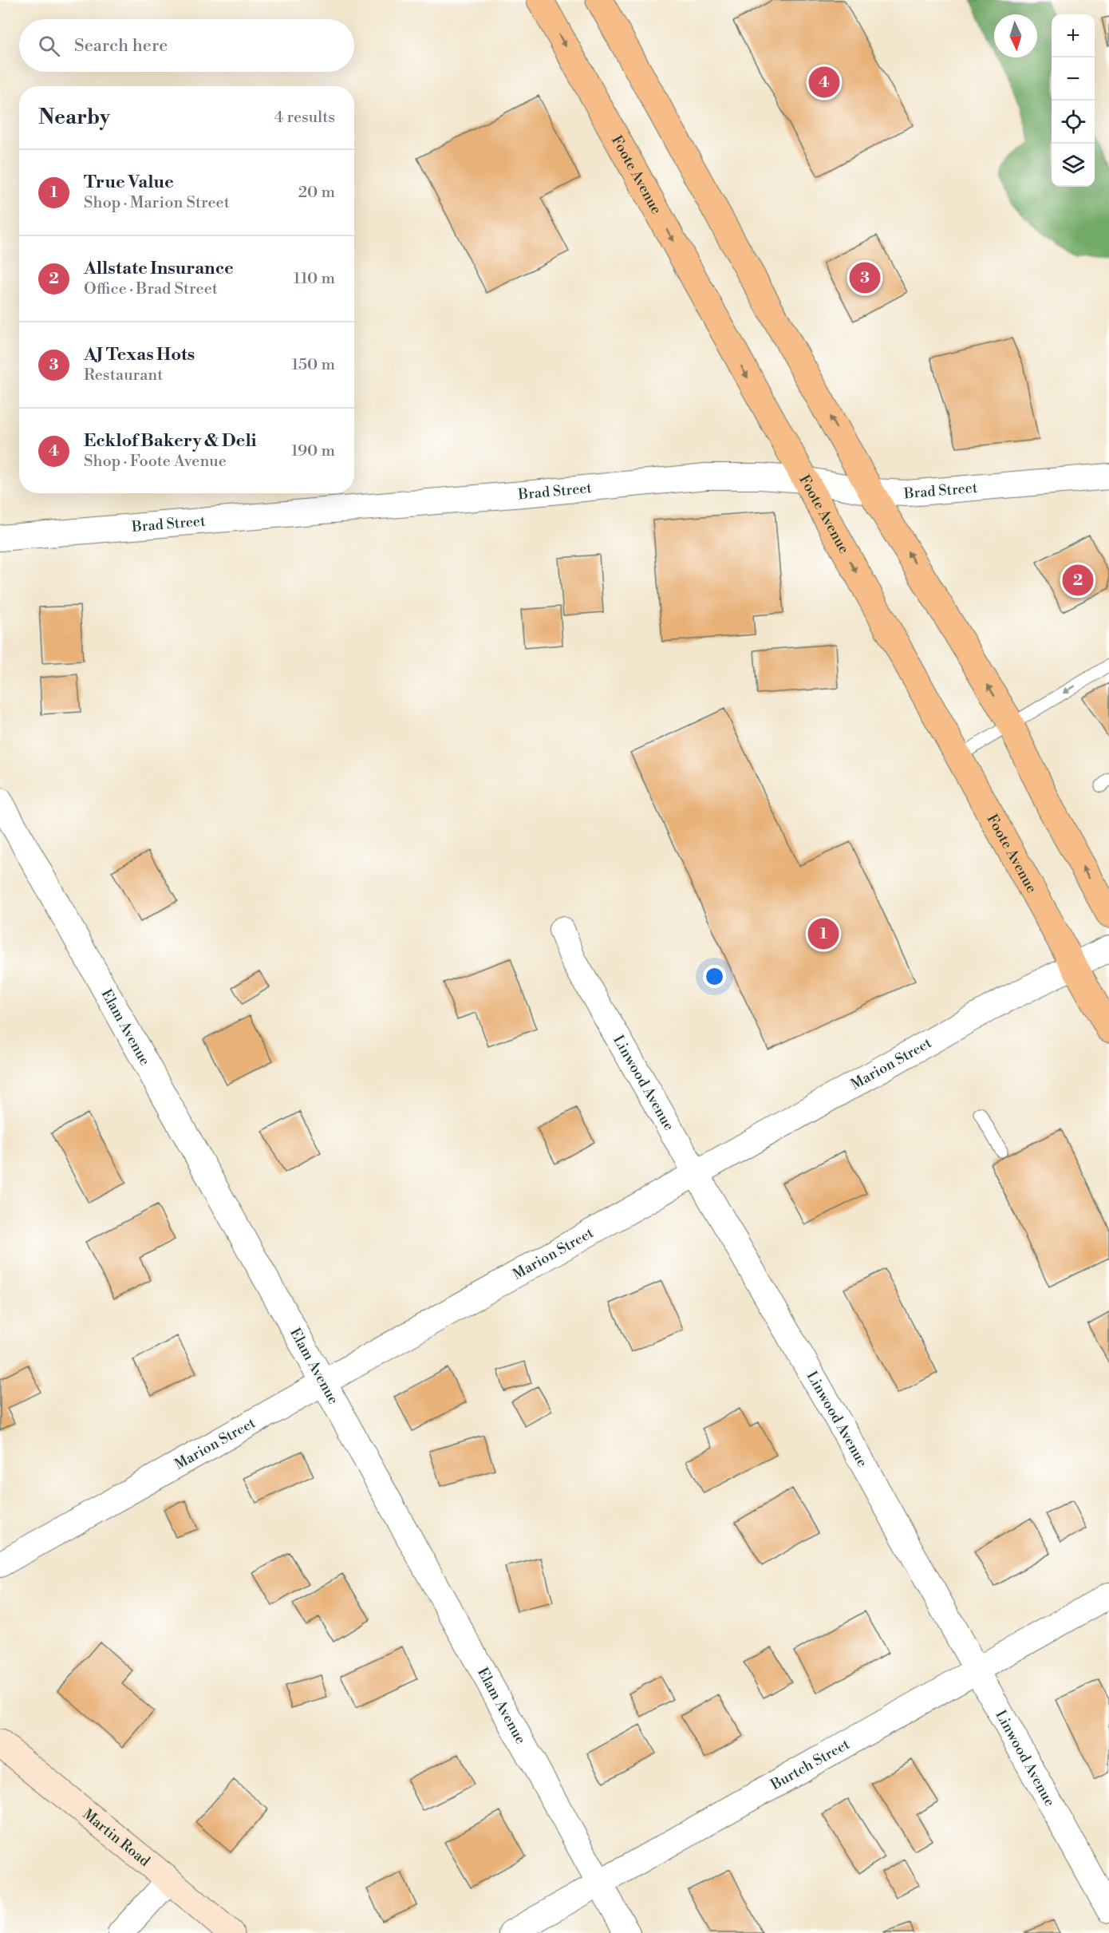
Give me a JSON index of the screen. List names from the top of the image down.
{
  "streets": {
    "highway": ["Foote Avenue"],
    "street": [
      "Brad Street",
      "Elam Avenue",
      "Marion Street",
      "Linwood Avenue",
      "Burtch Street",
      "Martin Road"
    ]
  },
  "crossings": [
    ["Foote Avenue", "Brad Street"],
    ["Foote Avenue", "Marion Street"],
    ["Elam Avenue", "Marion Street"],
    ["Elam Avenue", "Burtch Street"],
    ["Marion Street", "Linwood Avenue"],
    ["Linwood Avenue", "Burtch Street"]
  ],
  "north": "bottom",
  "page": {
    "map_buttons": ["+", "−"],
    "search": "Search here",
    "pins": [
      "4",
      "3",
      "2",
      "1"
    ],
    "heading": ["Nearby", "4 results"],
    "list": [
      {
        "mark": "1",
        "name": "True Value",
        "note": "Shop · Marion Street",
        "value": "20 m"
      },
      {
        "mark": "2",
        "name": "Allstate Insurance",
        "note": "Office · Brad Street",
        "value": "110 m"
      },
      {
        "mark": "3",
        "name": "AJ Texas Hots",
        "note": "Restaurant",
        "value": "150 m"
      },
      {
        "mark": "4",
        "name": "Ecklof Bakery & Deli",
        "note": "Shop · Foote Avenue",
        "value": "190 m"
      }
    ]
  }
}
